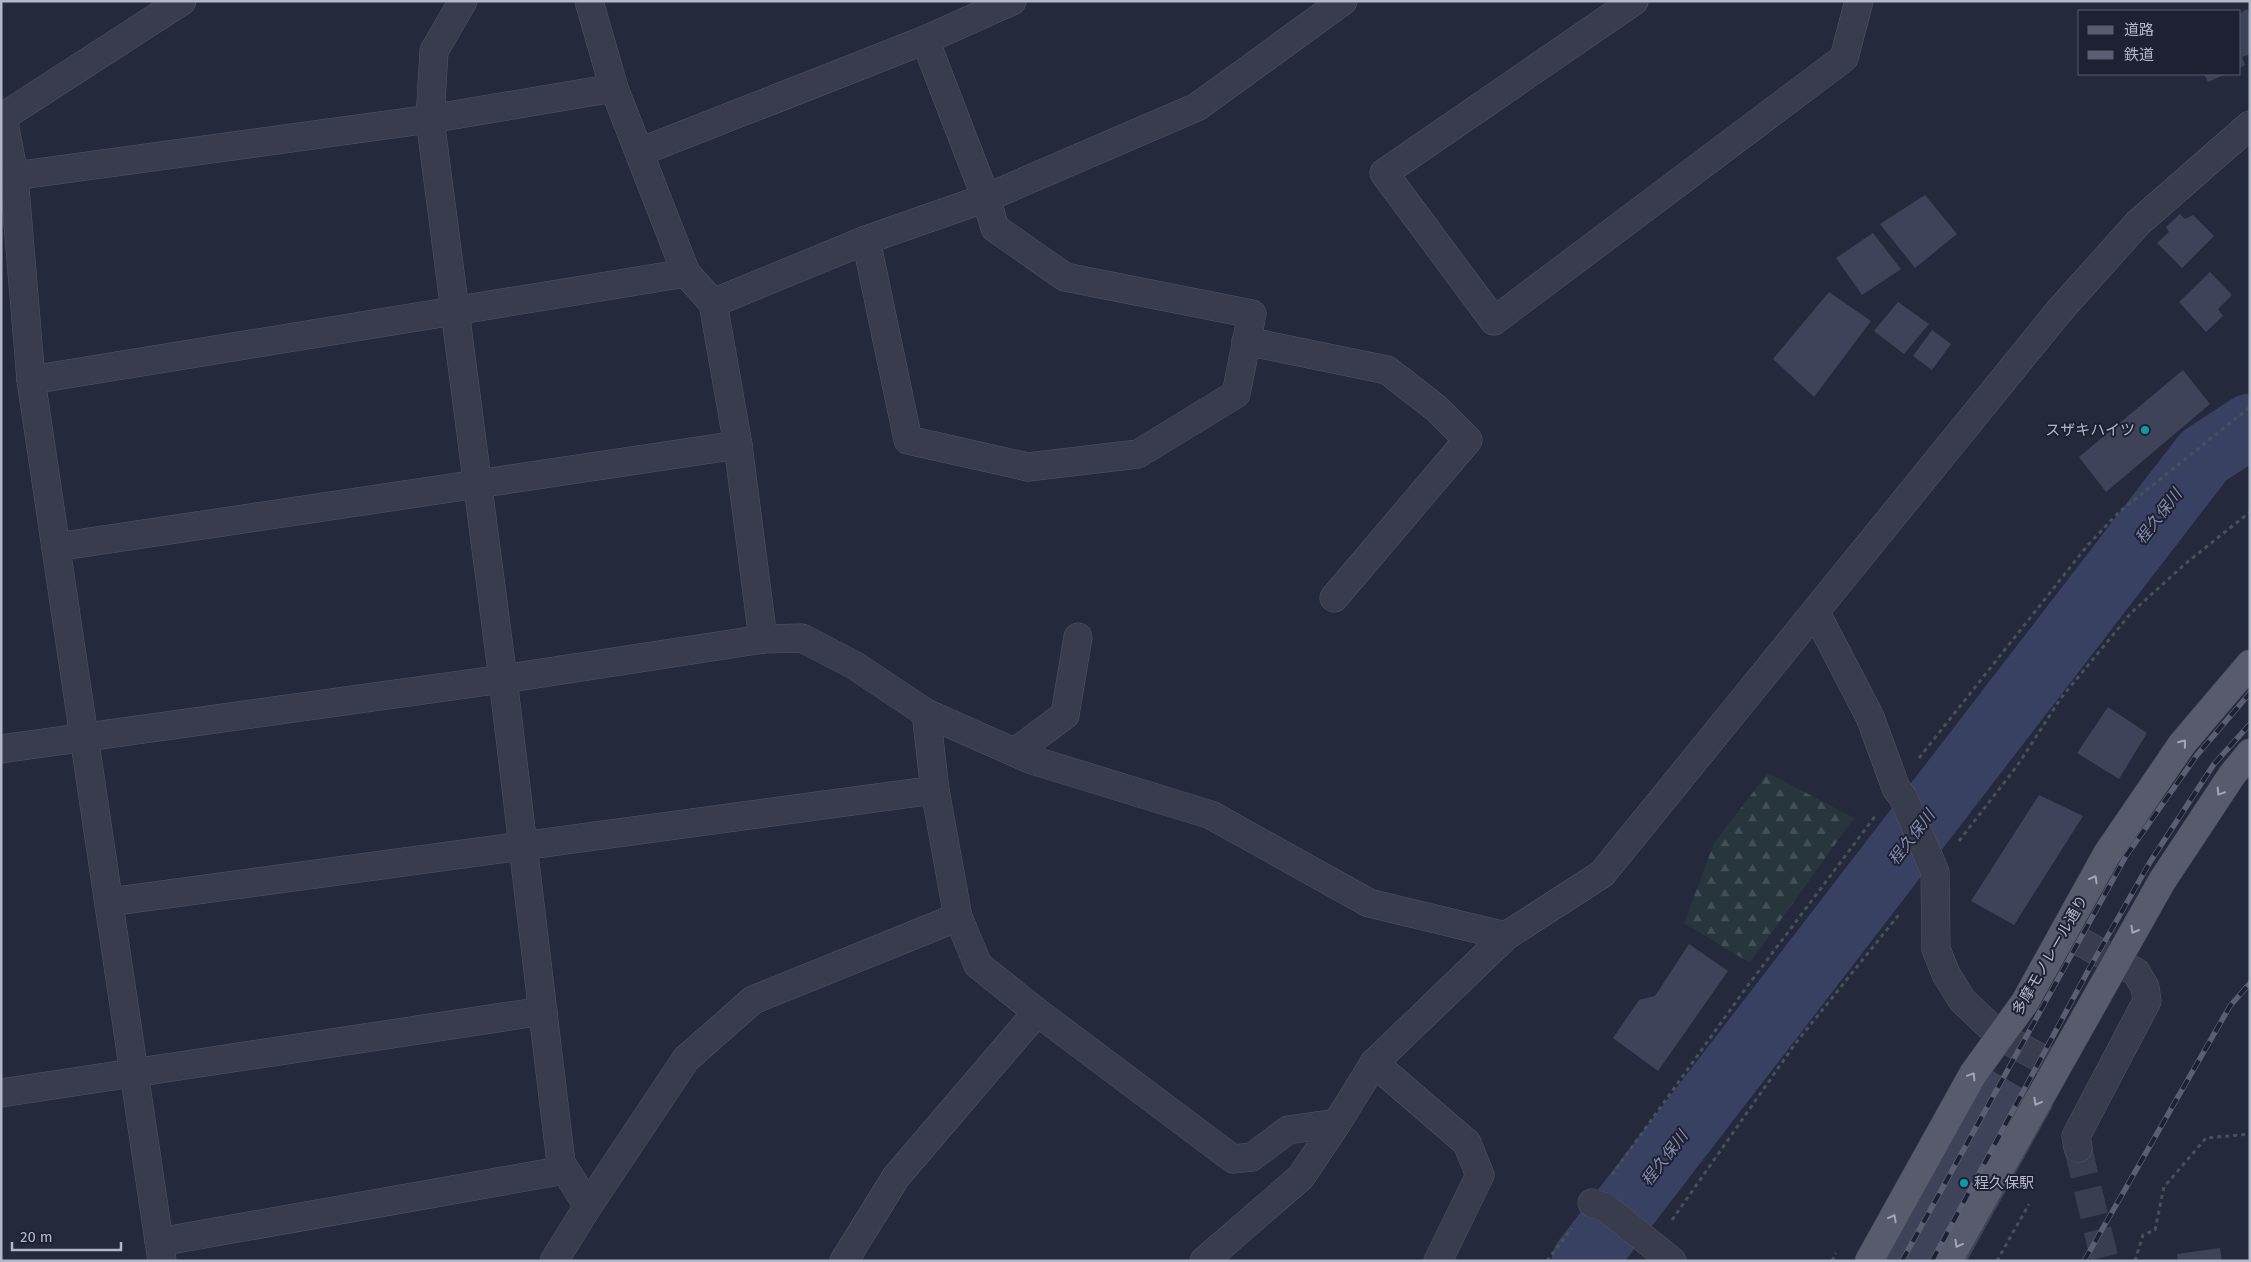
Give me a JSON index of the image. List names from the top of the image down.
{
  "streets": {
    "main road": ["多摩モノレール通り"]
  },
  "water": ["程久保川"],
  "places": ["スザキハイツ", "程久保駅"],
  "legend": ["道路", "鉄道"],
  "scale_bar": "20 m"
}
